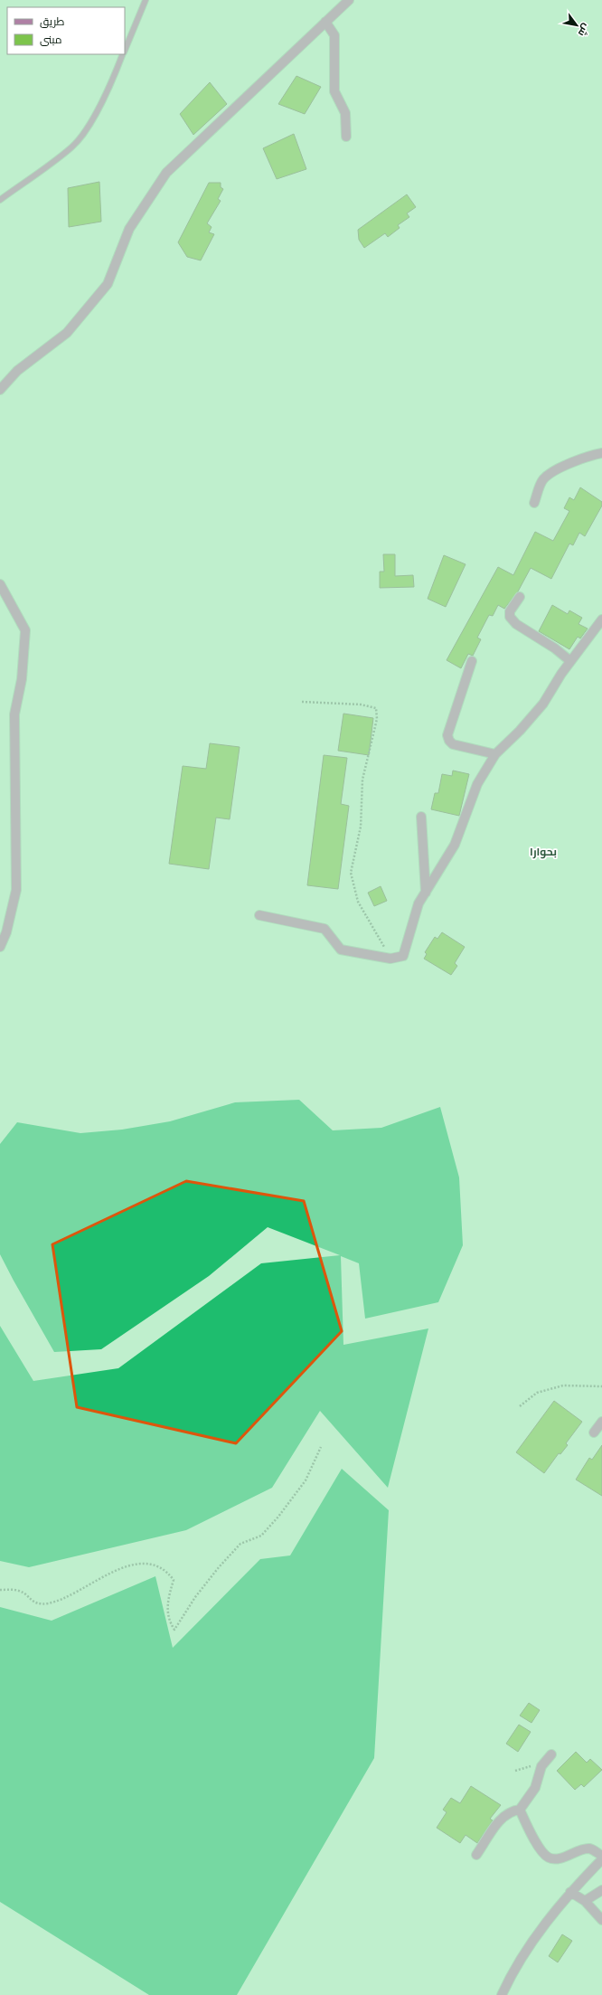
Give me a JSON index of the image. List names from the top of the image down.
{
  "districts": ["بحوارا"],
  "legend": ["طريق", "مبنى"],
  "north": "bottom right"
}
